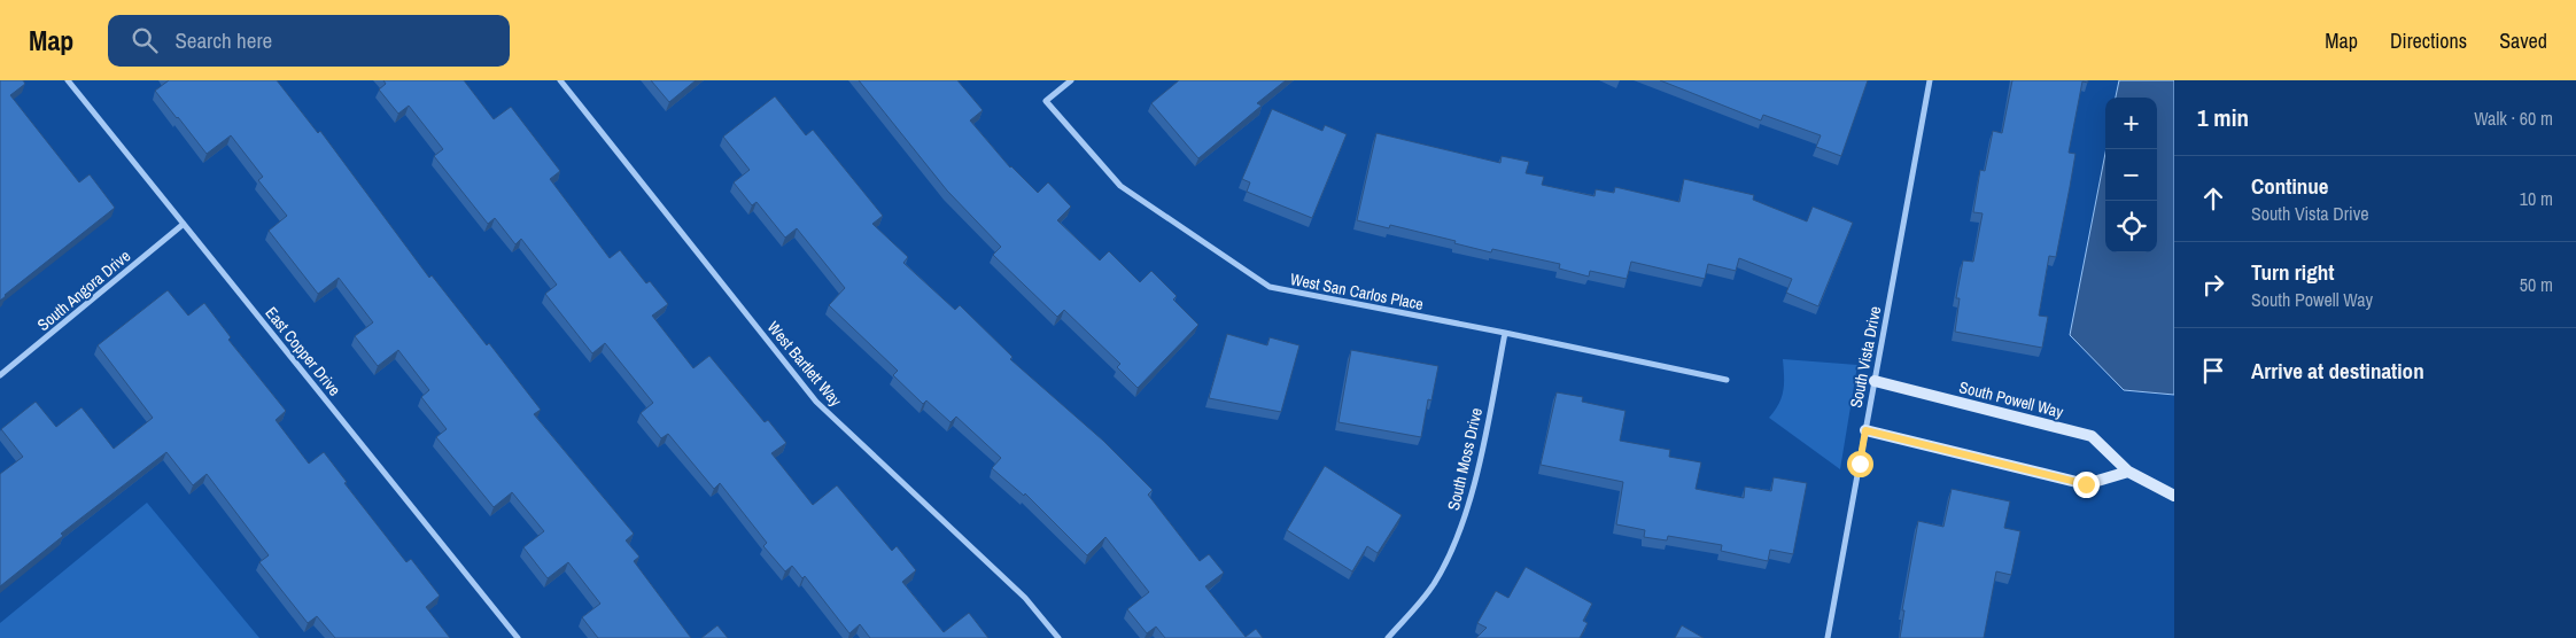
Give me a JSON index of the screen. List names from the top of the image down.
{
  "streets": {
    "street": [
      "South Angora Drive",
      "West San Carlos Place",
      "East Copper Drive",
      "South Vista Drive",
      "West Bartlett Way",
      "South Powell Way",
      "South Moss Drive"
    ]
  },
  "crossings": [
    ["South Angora Drive", "East Copper Drive"],
    ["West San Carlos Place", "South Moss Drive"],
    ["South Vista Drive", "South Powell Way"]
  ],
  "page": {
    "header": "Map",
    "search": "Search here",
    "nav": ["Map", "Directions", "Saved"],
    "heading": ["1 min", "Walk · 60 m"],
    "map_buttons": ["+", "−"],
    "list": [
      ["Continue", "South Vista Drive", "10 m"],
      ["Turn right", "South Powell Way", "50 m"],
      "Arrive at destination"
    ]
  }
}
